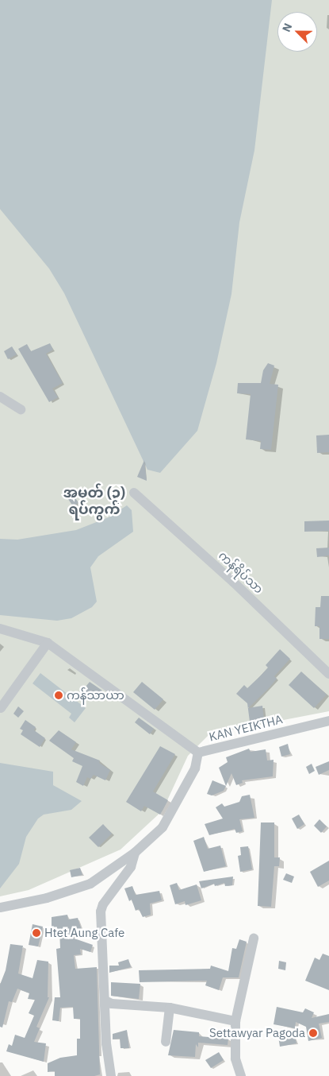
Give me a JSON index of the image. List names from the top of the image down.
{
  "streets": {
    "street": ["ကန်ရိပ်သာ", "KAN YEIKTHA"]
  },
  "districts": ["အမှတ် (၃) ရပ်ကွက်"],
  "places": ["ကန်သာယာ", "Htet Aung Cafe", "Settawyar Pagoda"],
  "north": "top left"
}
